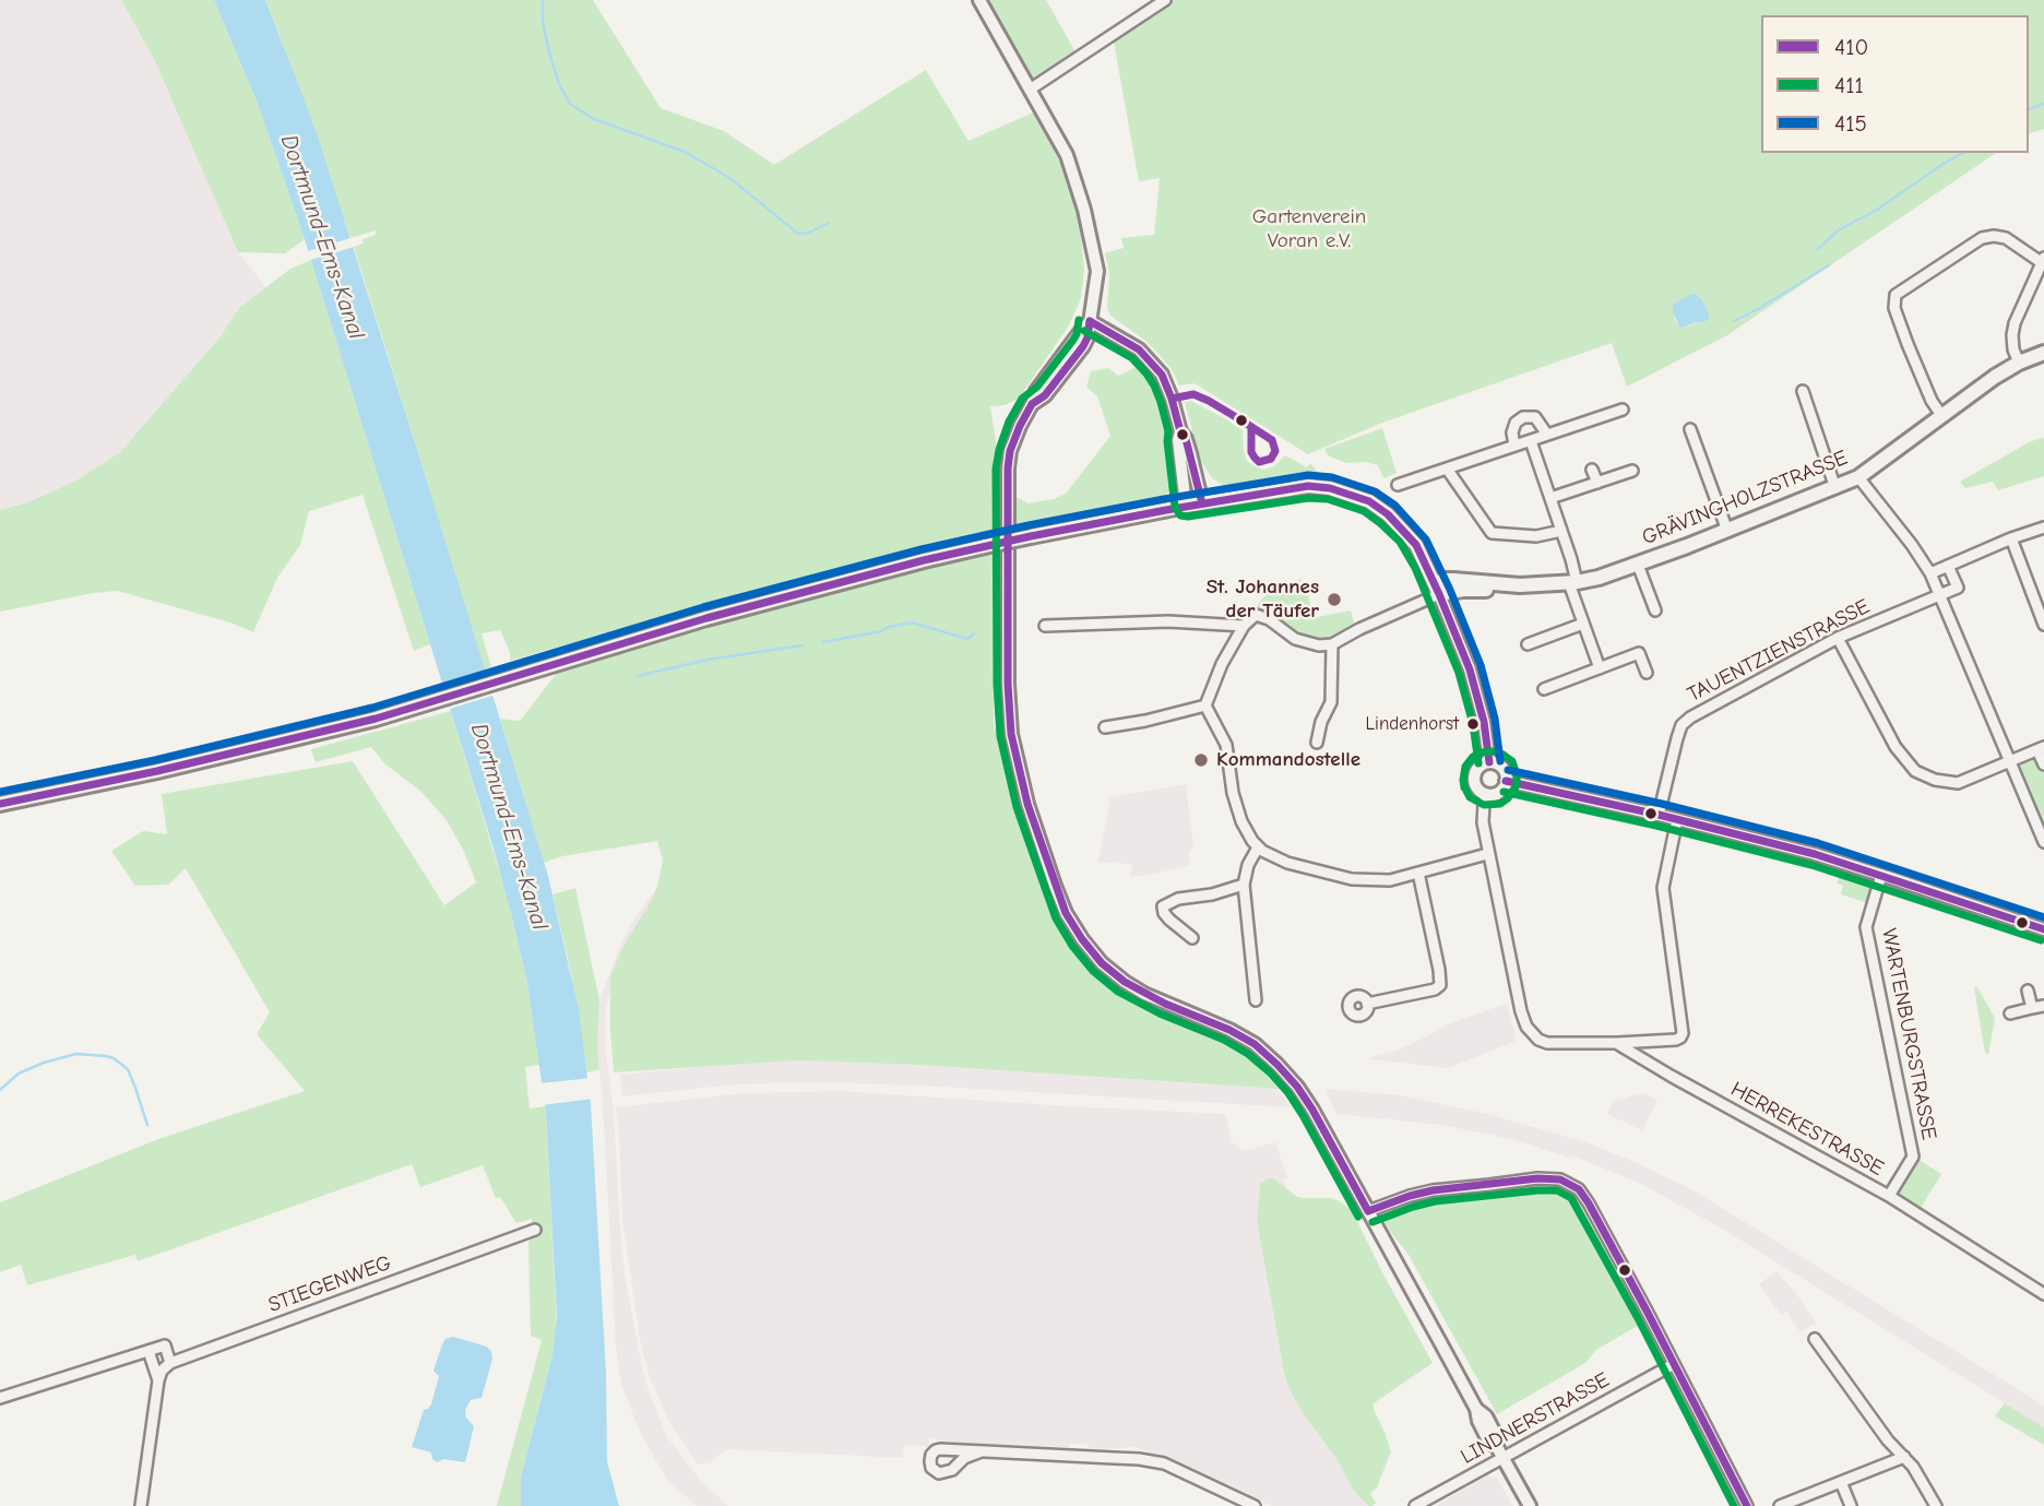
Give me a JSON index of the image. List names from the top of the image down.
{
  "streets": {
    "main road": ["GRÄVINGHOLZSTRASSE"],
    "street": [
      "TAUENTZIENSTRASSE",
      "WARTENBURGSTRASSE",
      "HERREKESTRASSE",
      "STIEGENWEG",
      "LINDNERSTRASSE"
    ]
  },
  "crossings": [
    ["WARTENBURGSTRASSE", "HERREKESTRASSE"]
  ],
  "water": ["Dortmund-Ems-Kanal"],
  "parks": ["Gartenverein Voran e.V."],
  "places": ["St. Johannes der Täufer", "Lindenhorst", "Kommandostelle"],
  "lines": ["transit line 411", "transit line 410", "transit line 415"],
  "legend": ["410", "411", "415"]
}
